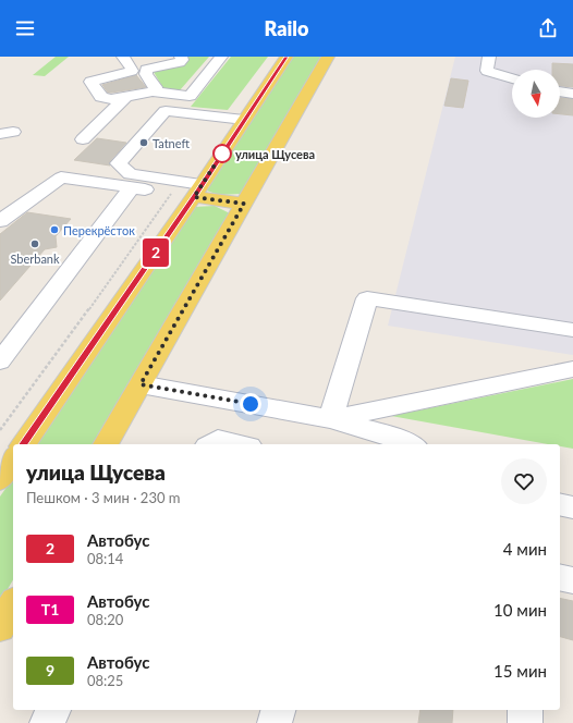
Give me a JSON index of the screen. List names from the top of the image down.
{
  "places": [
    "Tatneft",
    "улица Щусева",
    "Перекрёсток",
    "Sberbank"
  ],
  "lines": ["bus line 2"],
  "north": "bottom",
  "page": {
    "header": "Railo",
    "on_map": "2",
    "heading": ["улица Щусева", "Пешком · 3 мин · 230 m"],
    "list": [
      {
        "mark": "2",
        "name": "Автобус",
        "note": "08:14",
        "value": "4 мин"
      },
      {
        "mark": "Т1",
        "name": "Автобус",
        "note": "08:20",
        "value": "10 мин"
      },
      {
        "mark": "9",
        "name": "Автобус",
        "note": "08:25",
        "value": "15 мин"
      }
    ]
  }
}
